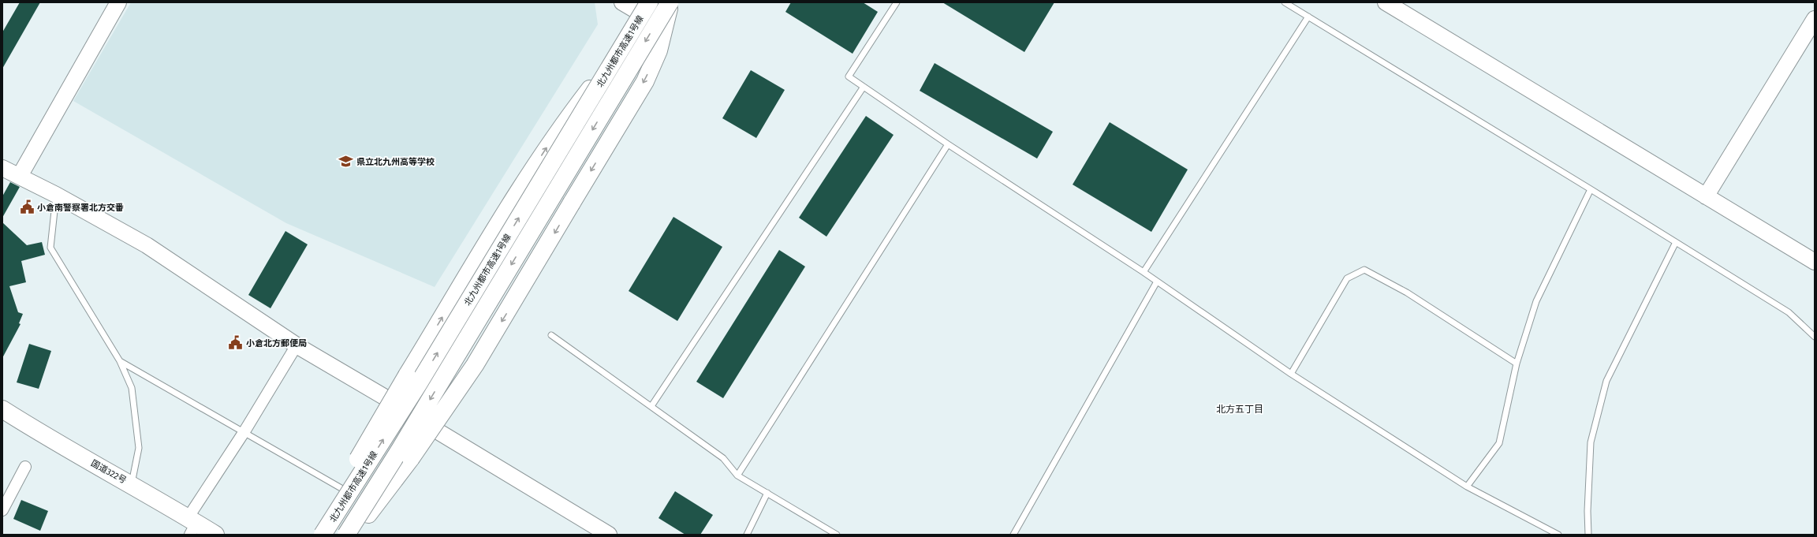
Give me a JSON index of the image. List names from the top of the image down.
{
  "streets": {
    "highway": ["北九州都市高速1号線", "国道322号"]
  },
  "districts": ["北方五丁目"],
  "places": {
    "school or university": ["県立北九州高等学校"],
    "public building": ["小倉南警察署北方交番", "小倉北方郵便局"]
  }
}
